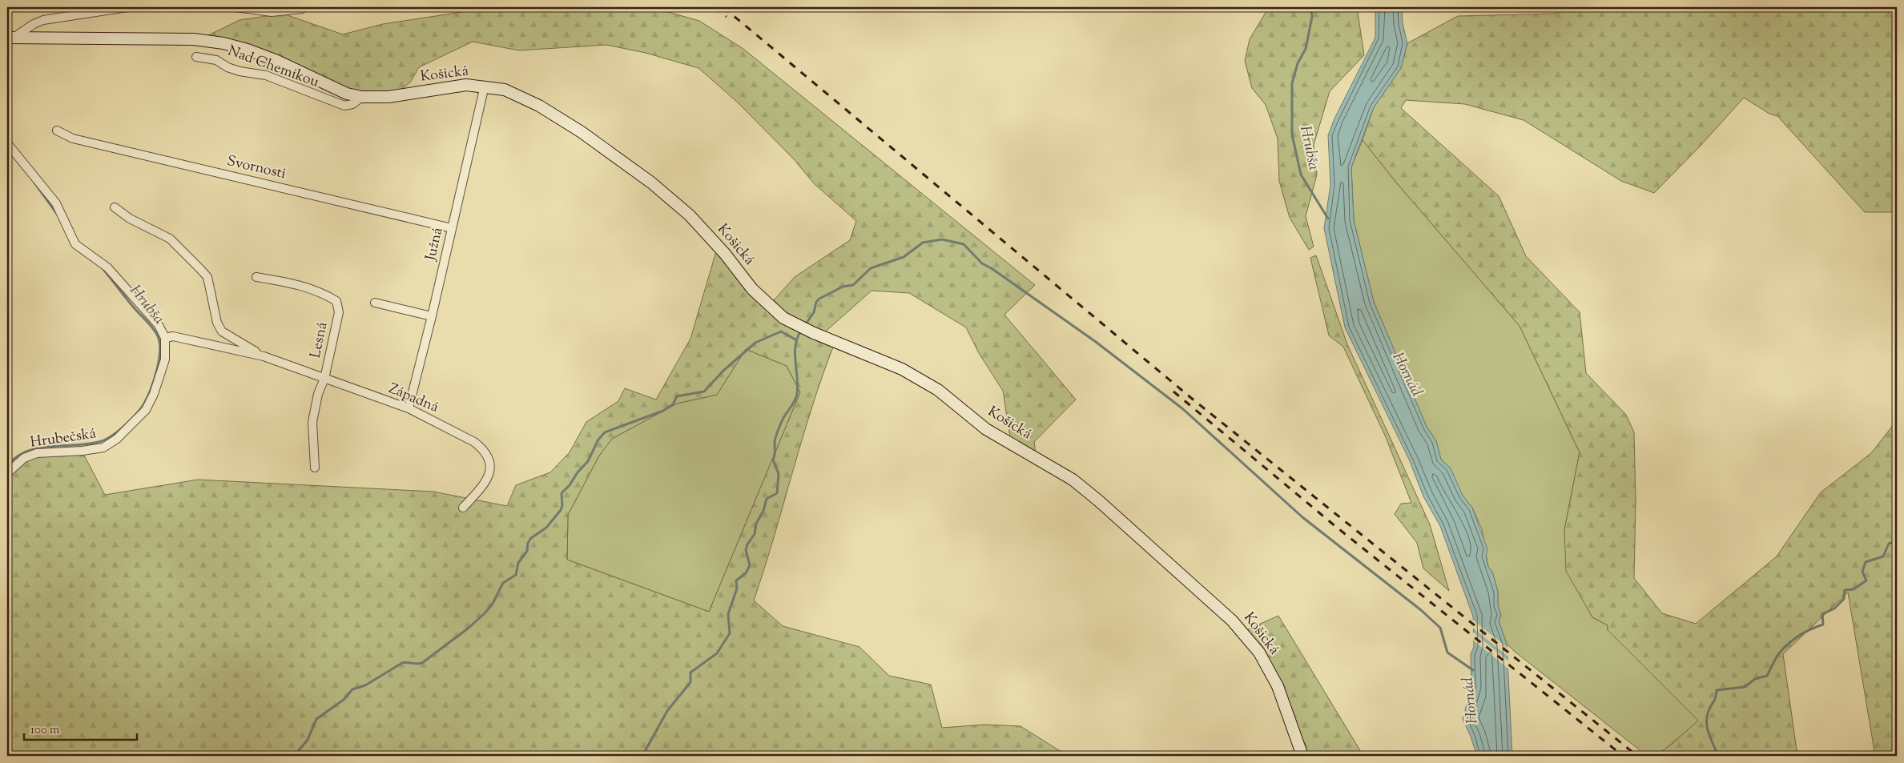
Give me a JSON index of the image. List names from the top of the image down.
{
  "streets": {
    "street": [
      "Nad Chemikou",
      "Košická",
      "Svornosti",
      "Južná",
      "Lesná",
      "Západná",
      "Hrubečská"
    ]
  },
  "crossings": [
    ["Nad Chemikou", "Košická"],
    ["Košická", "Južná"],
    ["Svornosti", "Južná"],
    ["Južná", "Západná"],
    ["Lesná", "Západná"],
    ["Západná", "Hrubečská"]
  ],
  "water": ["Hrubša", "Hornád"],
  "scale_bar": "100 m"
}
